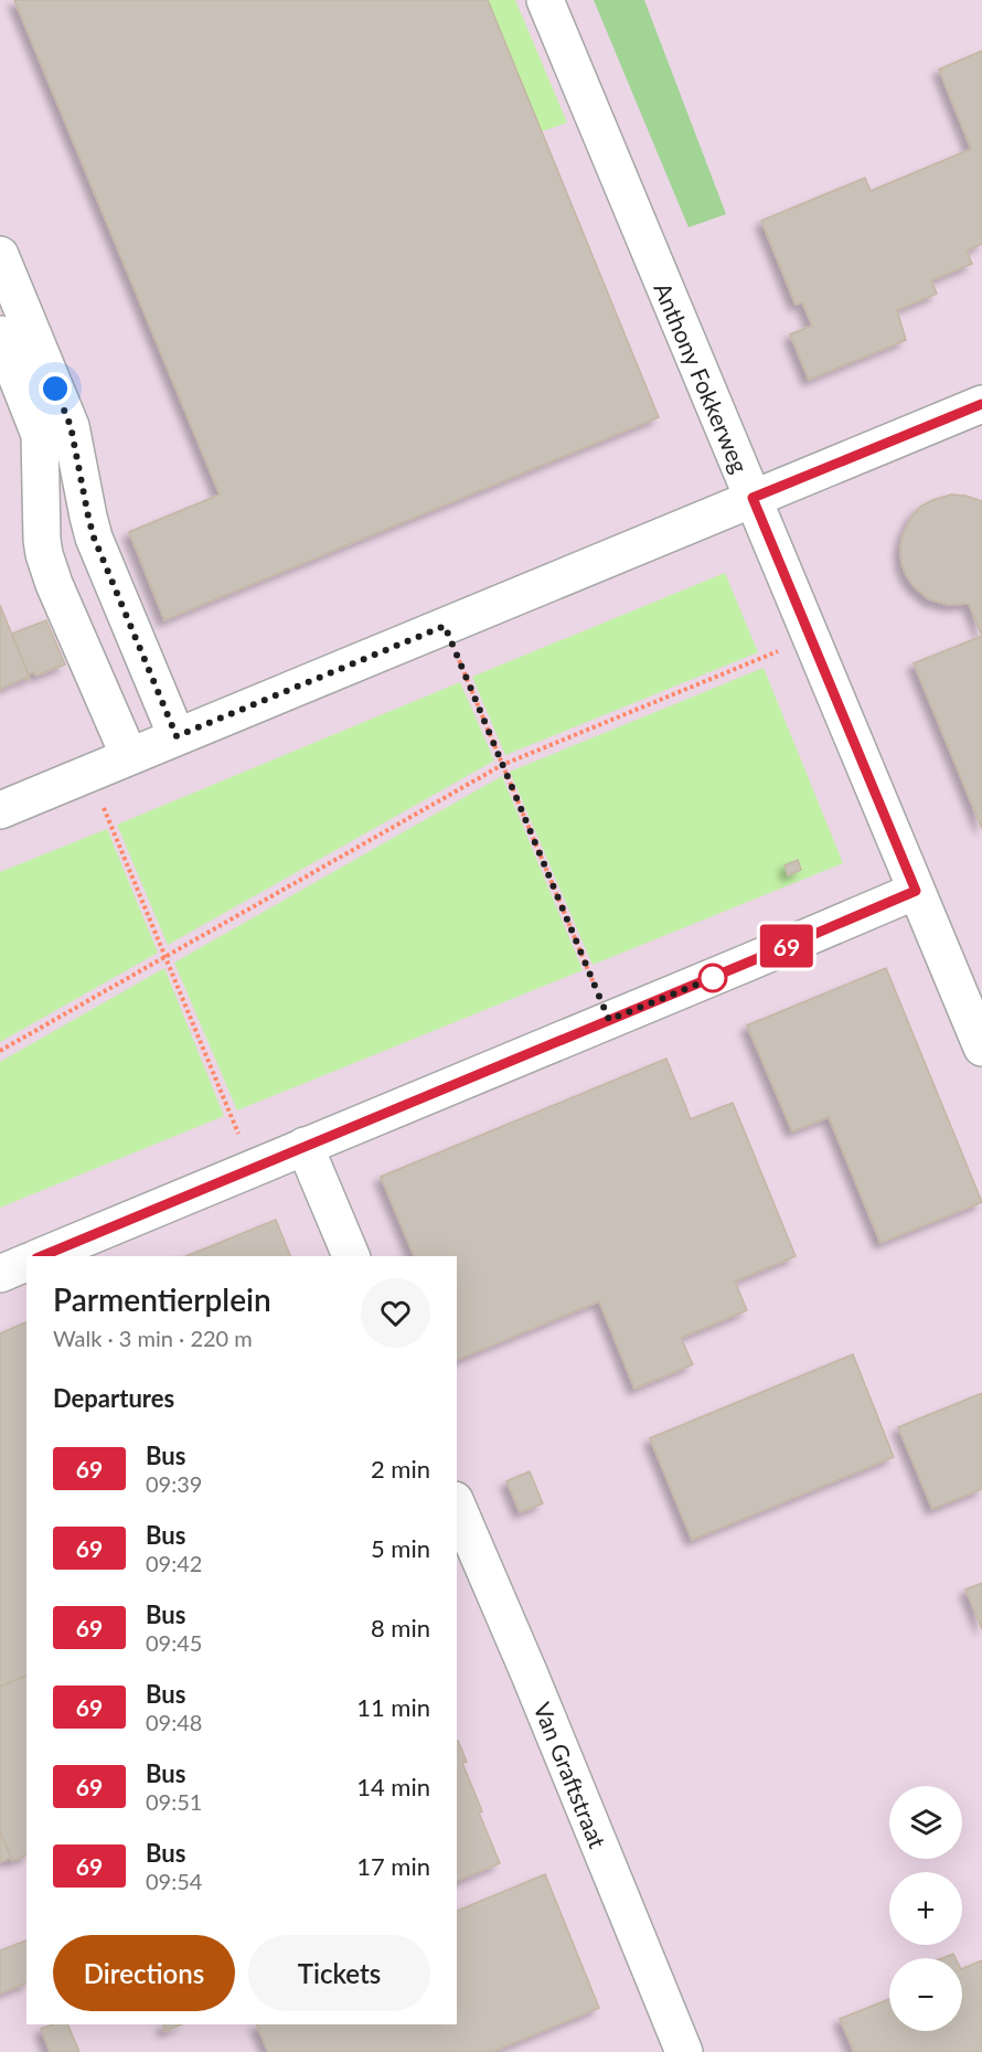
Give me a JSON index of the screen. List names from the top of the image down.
{
  "streets": {
    "street": ["Anthony Fokkerweg", "Van Graftstraat"]
  },
  "lines": ["bus line 69"],
  "page": {
    "on_map": "69",
    "heading": [
      ["Parmentierplein", "Walk · 3 min · 220 m"],
      "Departures"
    ],
    "list": [
      {
        "mark": "69",
        "name": "Bus",
        "note": "09:39",
        "value": "2 min"
      },
      {
        "mark": "69",
        "name": "Bus",
        "note": "09:42",
        "value": "5 min"
      },
      {
        "mark": "69",
        "name": "Bus",
        "note": "09:45",
        "value": "8 min"
      },
      {
        "mark": "69",
        "name": "Bus",
        "note": "09:48",
        "value": "11 min"
      },
      {
        "mark": "69",
        "name": "Bus",
        "note": "09:51",
        "value": "14 min"
      },
      {
        "mark": "69",
        "name": "Bus",
        "note": "09:54",
        "value": "17 min"
      }
    ],
    "map_buttons": ["+", "−"],
    "buttons": ["Directions", "Tickets"]
  }
}
